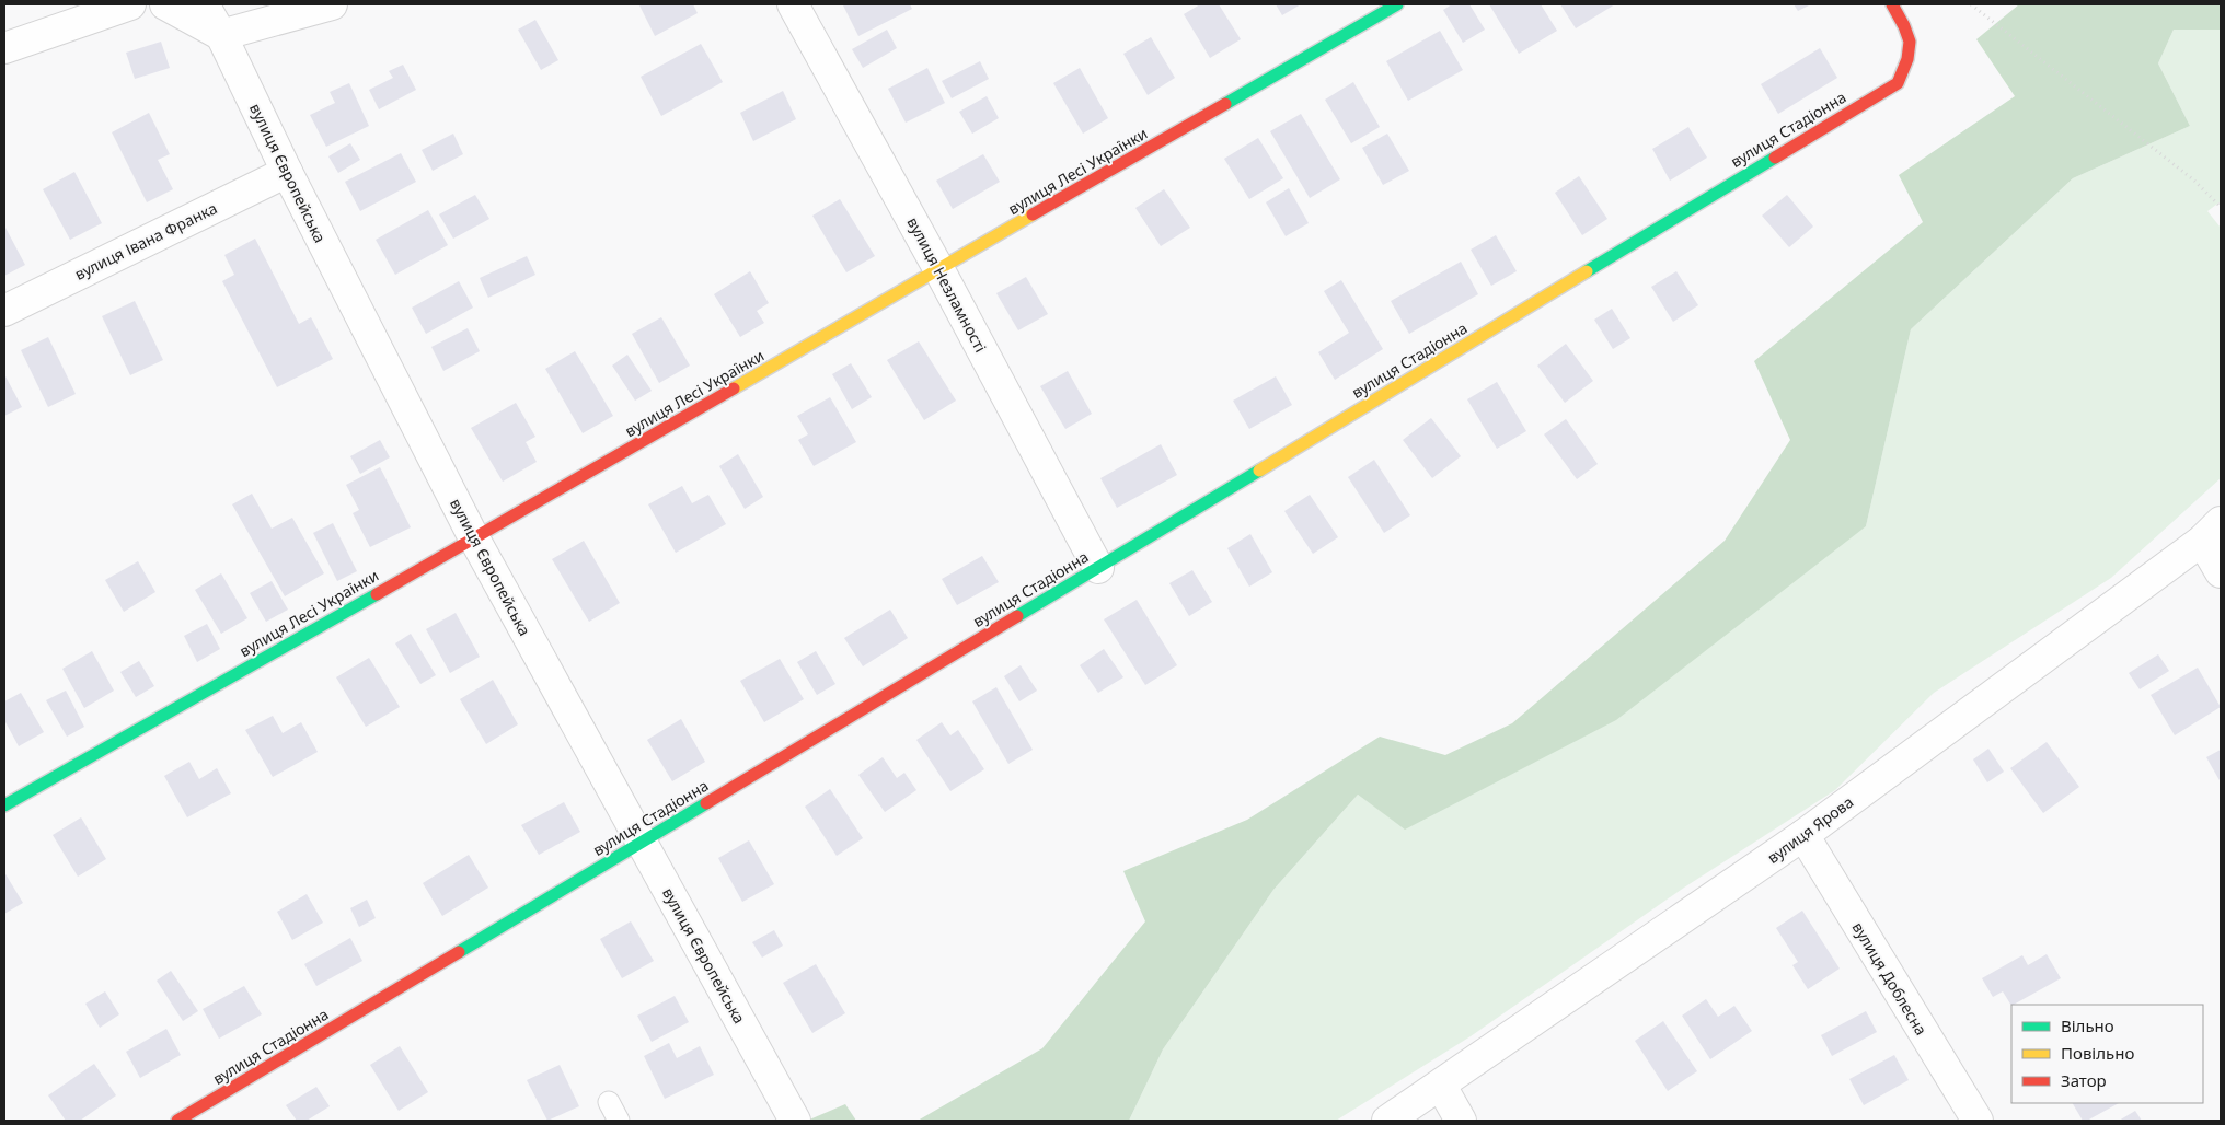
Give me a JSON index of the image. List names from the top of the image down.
{
  "streets": {
    "street": [
      "вулиця Стадіонна",
      "вулиця Лесі Українки",
      "вулиця Європейська",
      "вулиця Івана Франка",
      "вулиця Незламності",
      "вулиця Ярова",
      "вулиця Доблесна"
    ]
  },
  "crossings": [
    ["вулиця Стадіонна", "вулиця Європейська"],
    ["вулиця Стадіонна", "вулиця Незламності"],
    ["вулиця Лесі Українки", "вулиця Європейська"],
    ["вулиця Лесі Українки", "вулиця Незламності"],
    ["вулиця Європейська", "вулиця Івана Франка"],
    ["вулиця Ярова", "вулиця Доблесна"]
  ],
  "legend": ["Вільно", "Повільно", "Затор"]
}
